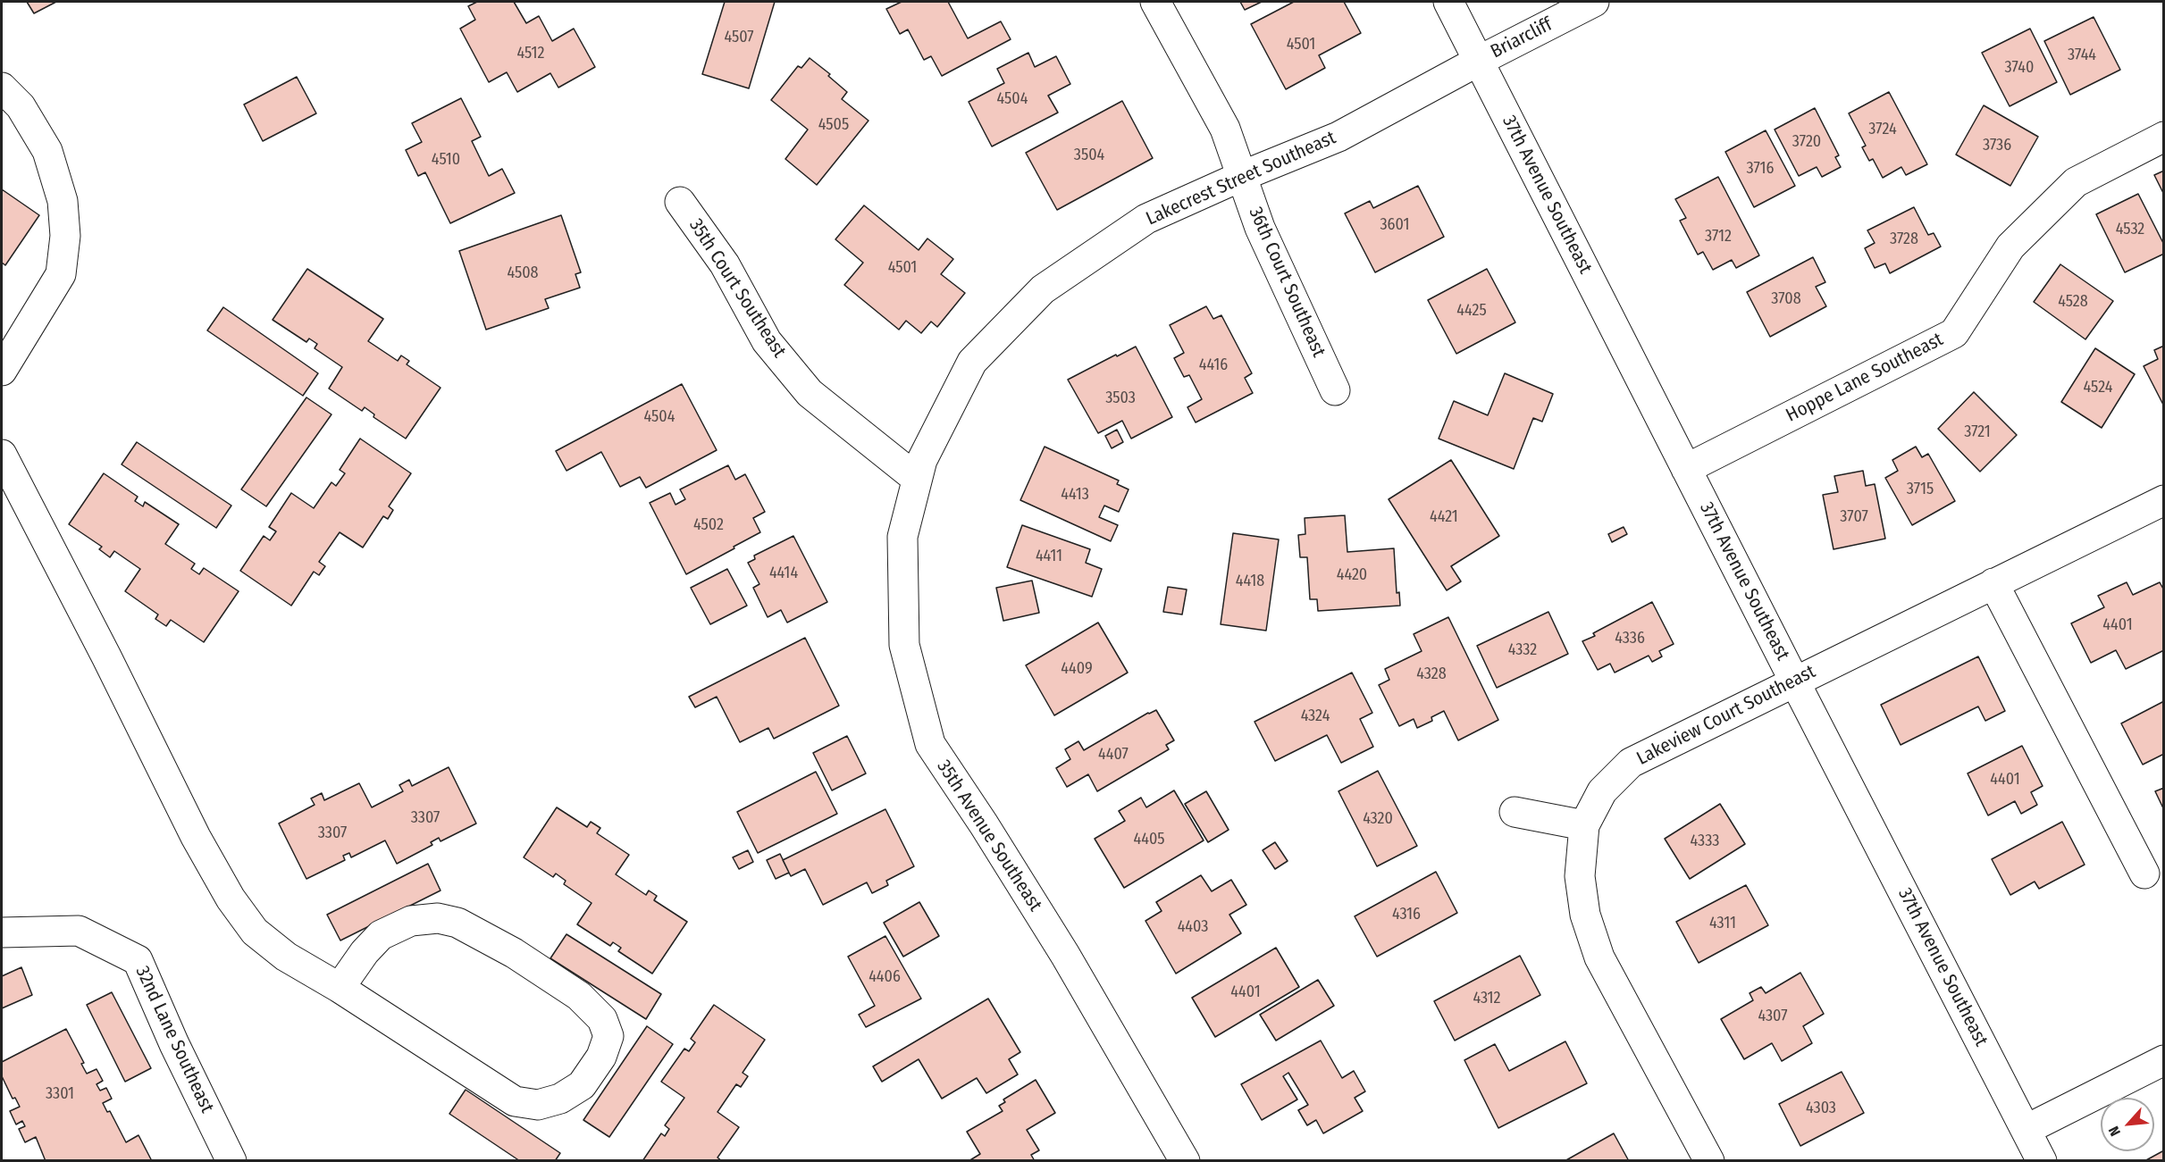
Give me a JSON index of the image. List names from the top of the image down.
{
  "streets": {
    "street": [
      "Briarcliff",
      "Lakecrest Street Southeast",
      "37th Avenue Southeast",
      "36th Court Southeast",
      "35th Court Southeast",
      "Hoppe Lane Southeast",
      "Lakeview Court Southeast",
      "35th Avenue Southeast",
      "32nd Lane Southeast"
    ]
  },
  "crossings": [
    ["Briarcliff", "Lakecrest Street Southeast"],
    ["Briarcliff", "37th Avenue Southeast"],
    ["Lakecrest Street Southeast", "37th Avenue Southeast"],
    ["Lakecrest Street Southeast", "36th Court Southeast"],
    ["Lakecrest Street Southeast", "35th Court Southeast"],
    ["Lakecrest Street Southeast", "35th Avenue Southeast"],
    ["37th Avenue Southeast", "Hoppe Lane Southeast"],
    ["37th Avenue Southeast", "Lakeview Court Southeast"],
    ["35th Court Southeast", "35th Avenue Southeast"]
  ],
  "house_numbers": [
    "4507",
    "4501",
    "4512",
    "3744",
    "3740",
    "4504",
    "4505",
    "3724",
    "3720",
    "3736",
    "3504",
    "4510",
    "3716",
    "3601",
    "4532",
    "3712",
    "3728",
    "4501",
    "4508",
    "3708",
    "4528",
    "4425",
    "4416",
    "4524",
    "3503",
    "4504",
    "3721",
    "3715",
    "4413",
    "4421",
    "3707",
    "4502",
    "4411",
    "4414",
    "4420",
    "4418",
    "4401",
    "4336",
    "4332",
    "4409",
    "4328",
    "4324",
    "4407",
    "4401",
    "3307",
    "4320",
    "3307",
    "4405",
    "4333",
    "4316",
    "4311",
    "4403",
    "4406",
    "4401",
    "4312",
    "4307",
    "3301",
    "4303"
  ],
  "north": "bottom left"
}
